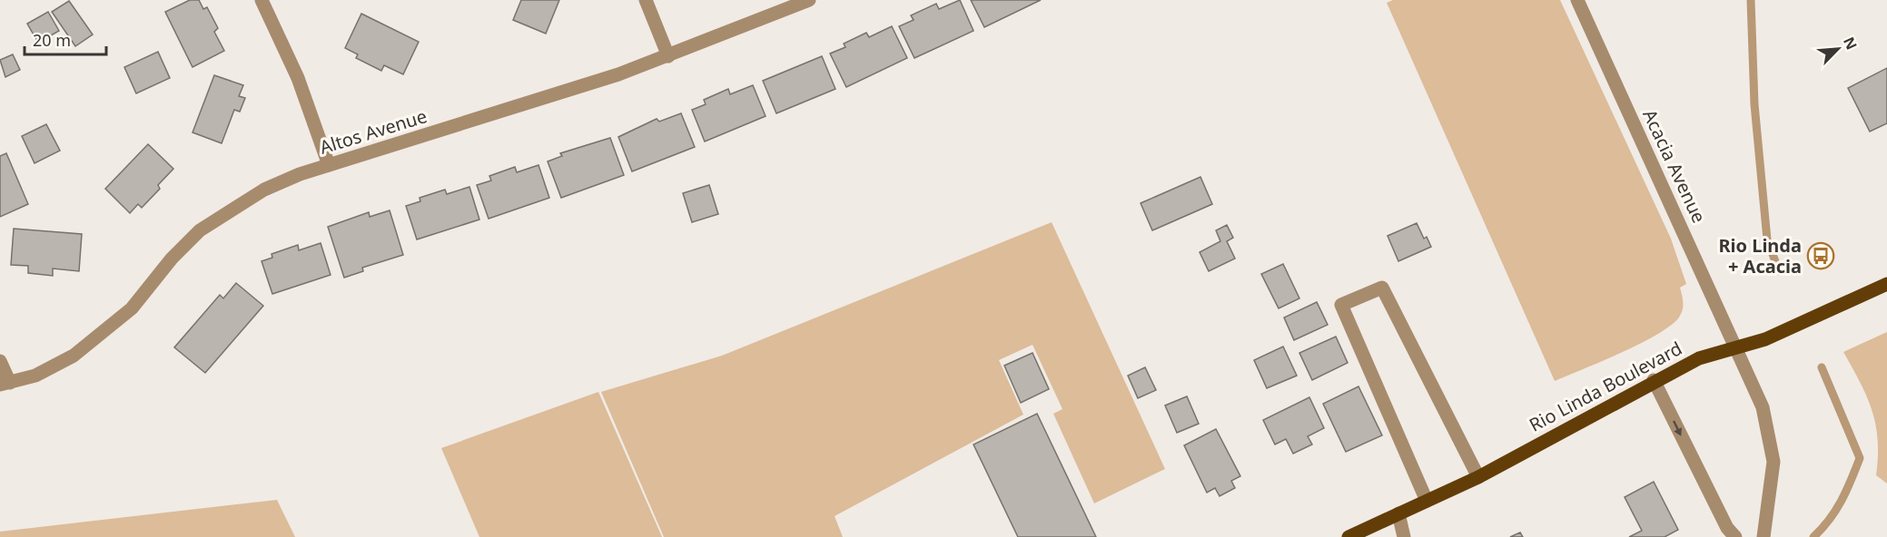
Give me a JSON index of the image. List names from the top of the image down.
{
  "streets": {
    "main road": ["Rio Linda Boulevard"],
    "street": ["Altos Avenue", "Acacia Avenue"]
  },
  "crossings": [
    ["Acacia Avenue", "Rio Linda Boulevard"]
  ],
  "places": {
    "bus stop": ["Rio Linda + Acacia"]
  },
  "scale_bar": "20 m",
  "north": "top right"
}
